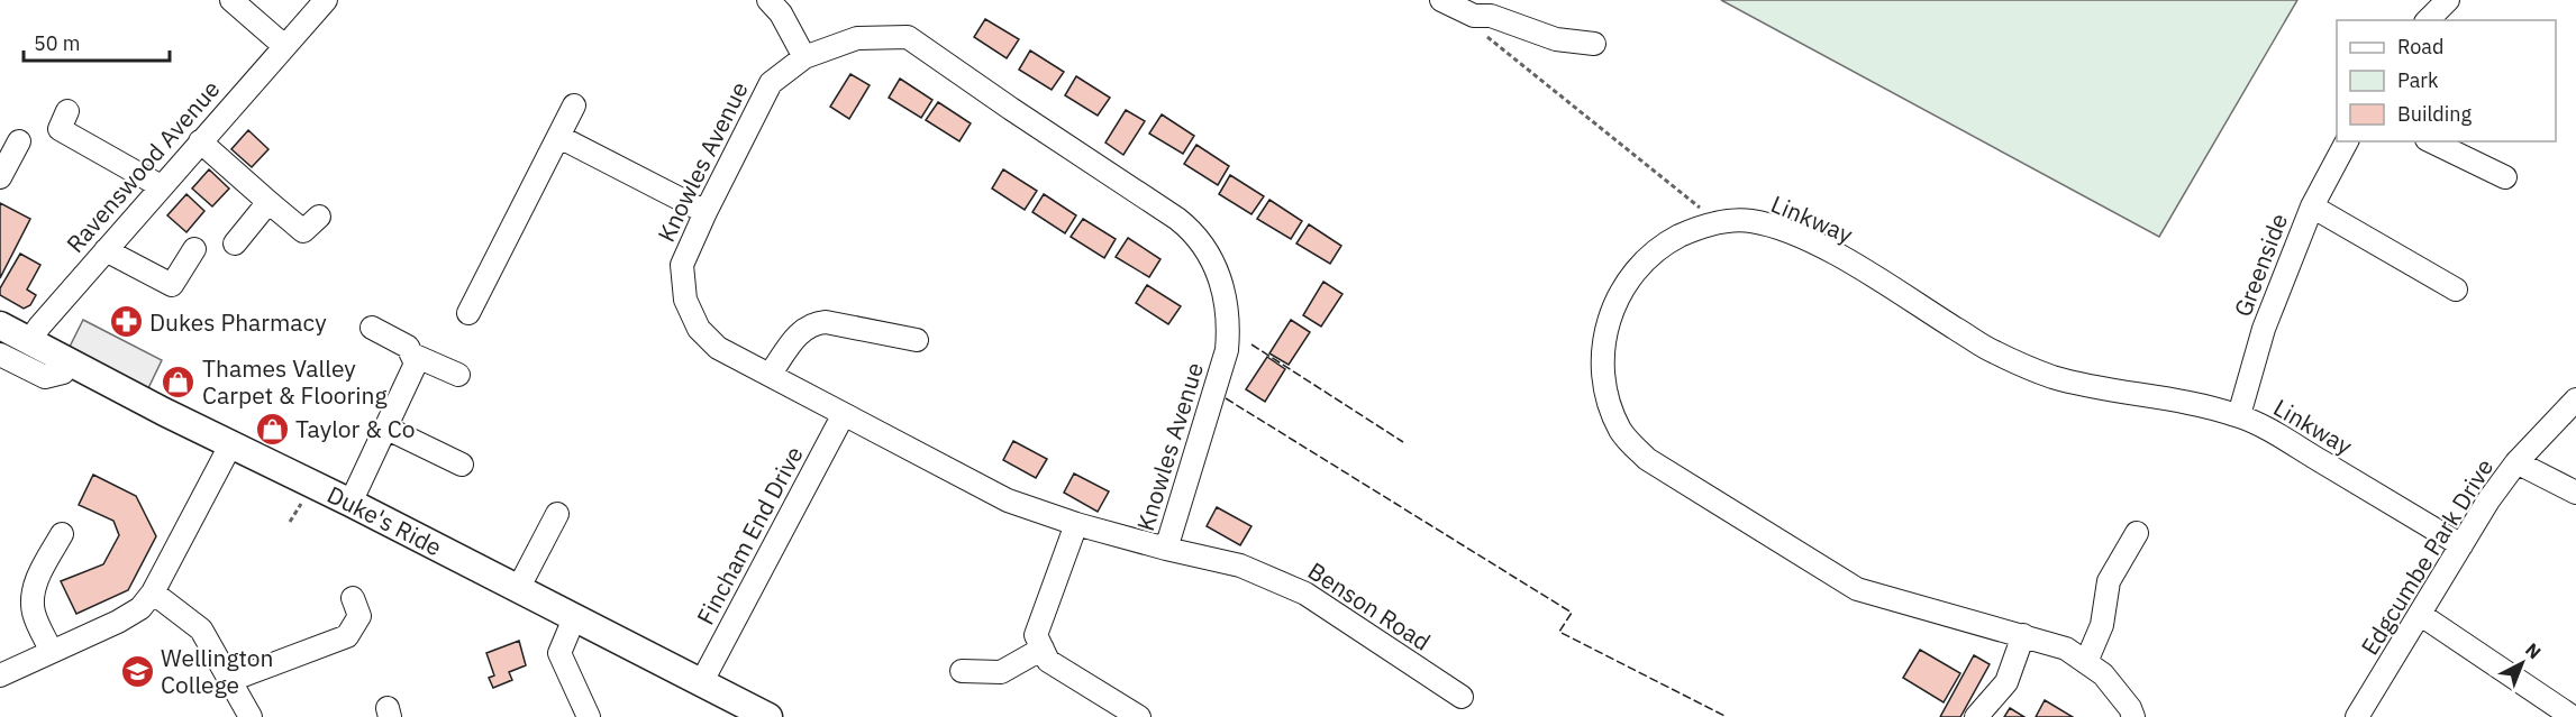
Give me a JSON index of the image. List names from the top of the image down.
{
  "streets": {
    "main road": ["Duke's Ride"],
    "street": [
      "Knowles Avenue",
      "Ravenswood Avenue",
      "Linkway",
      "Greenside",
      "Fincham End Drive",
      "Edgcumbe Park Drive",
      "Benson Road"
    ]
  },
  "crossings": [
    ["Knowles Avenue", "Fincham End Drive"],
    ["Knowles Avenue", "Benson Road"],
    ["Ravenswood Avenue", "Duke's Ride"],
    ["Linkway", "Greenside"],
    ["Linkway", "Edgcumbe Park Drive"],
    ["Duke's Ride", "Fincham End Drive"]
  ],
  "places": {
    "pharmacy": ["Dukes Pharmacy"],
    "shop": ["Thames Valley Carpet & Flooring", "Taylor & Co"],
    "school or university": ["Wellington College"]
  },
  "legend": ["Road", "Park", "Building"],
  "scale_bar": "50 m",
  "north": "top right"
}
